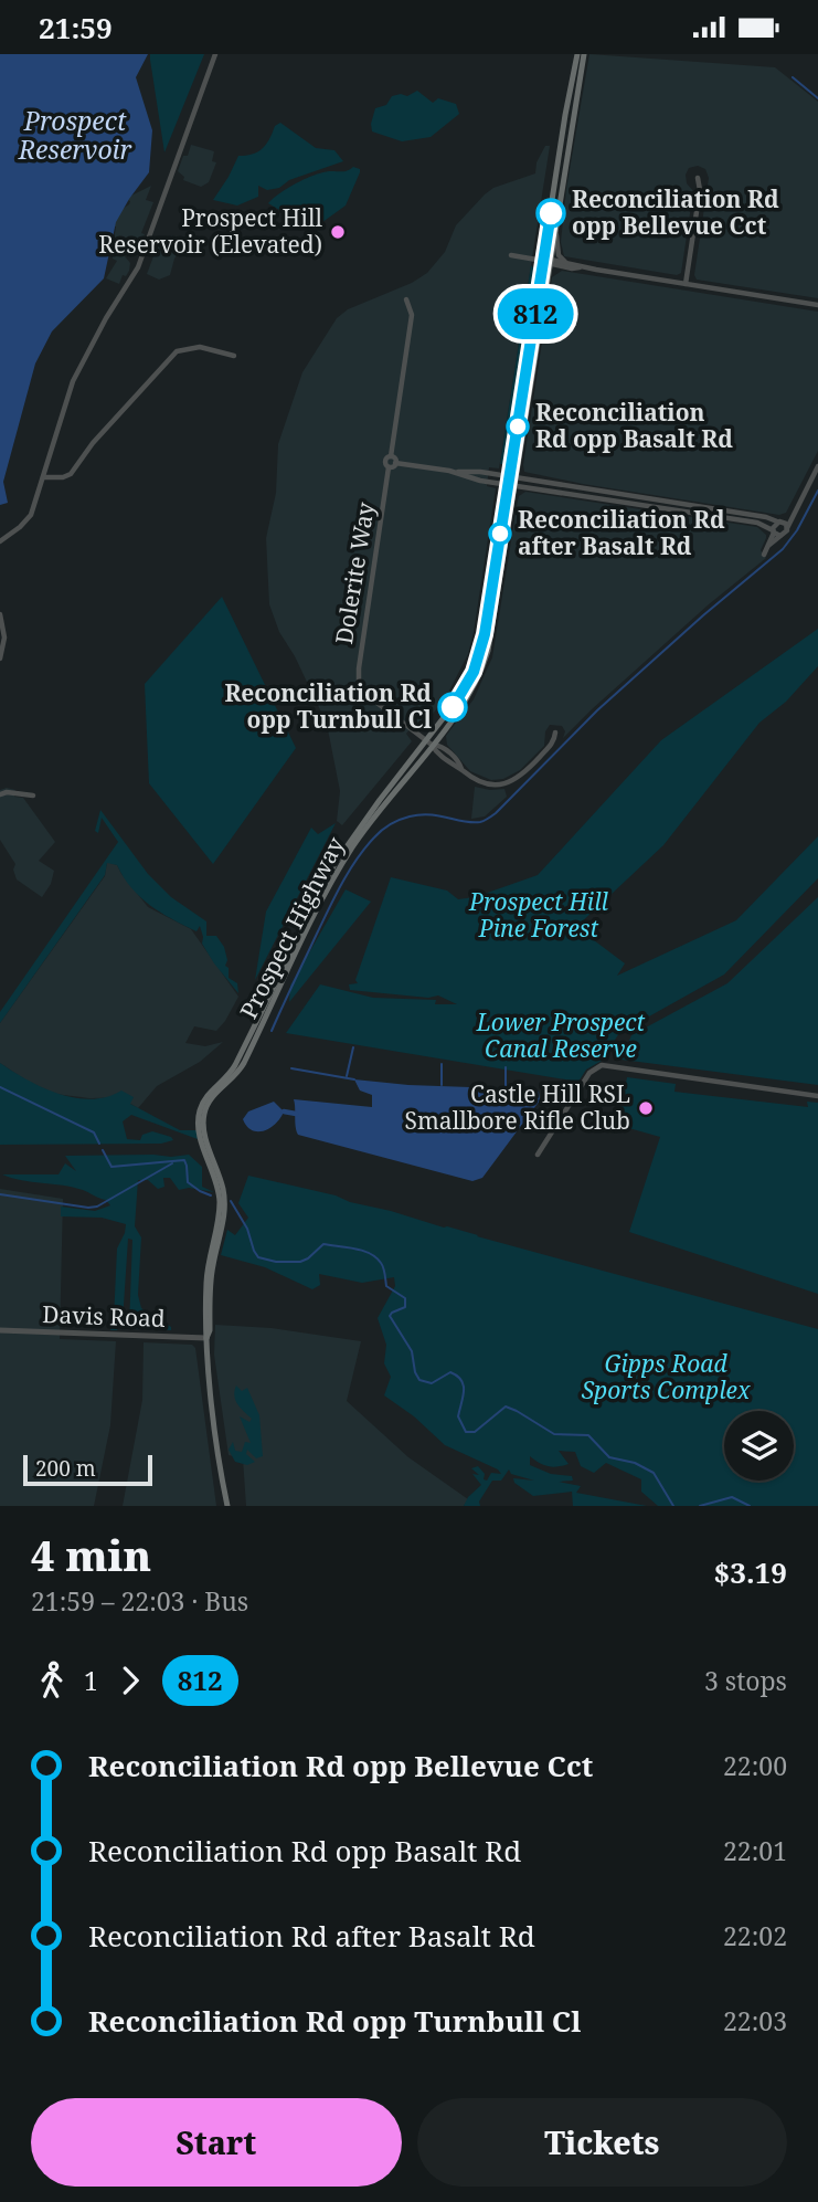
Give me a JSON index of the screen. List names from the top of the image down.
{
  "streets": {
    "main road": ["Prospect Highway"],
    "street": ["Dolerite Way", "Davis Road"]
  },
  "crossings": [
    ["Dolerite Way", "Prospect Highway"],
    ["Prospect Highway", "Davis Road"]
  ],
  "water": ["Prospect Reservoir"],
  "parks": ["Prospect Hill Pine Forest", "Lower Prospect Canal Reserve", "Gipps Road Sports Complex"],
  "places": [
    "Reconciliation Rd opp Bellevue Cct",
    "Prospect Hill Reservoir (Elevated)",
    "Reconciliation Rd opp Basalt Rd",
    "Reconciliation Rd after Basalt Rd",
    "Reconciliation Rd opp Turnbull Cl",
    "Castle Hill RSL Smallbore Rifle Club"
  ],
  "lines": ["bus line 812"],
  "scale_bar": "200 m",
  "page": {
    "status": "21:59",
    "on_map": "812",
    "scale": "200 m",
    "heading": ["4 min", "21:59 – 22:03 · Bus", "$3.19"],
    "legs": ["1", "812", "3 stops"],
    "list": [
      {
        "name": "Reconciliation Rd opp Bellevue Cct",
        "value": "22:00"
      },
      {
        "name": "Reconciliation Rd opp Basalt Rd",
        "value": "22:01"
      },
      {
        "name": "Reconciliation Rd after Basalt Rd",
        "value": "22:02"
      },
      {
        "name": "Reconciliation Rd opp Turnbull Cl",
        "value": "22:03"
      }
    ],
    "buttons": ["Start", "Tickets"]
  }
}
